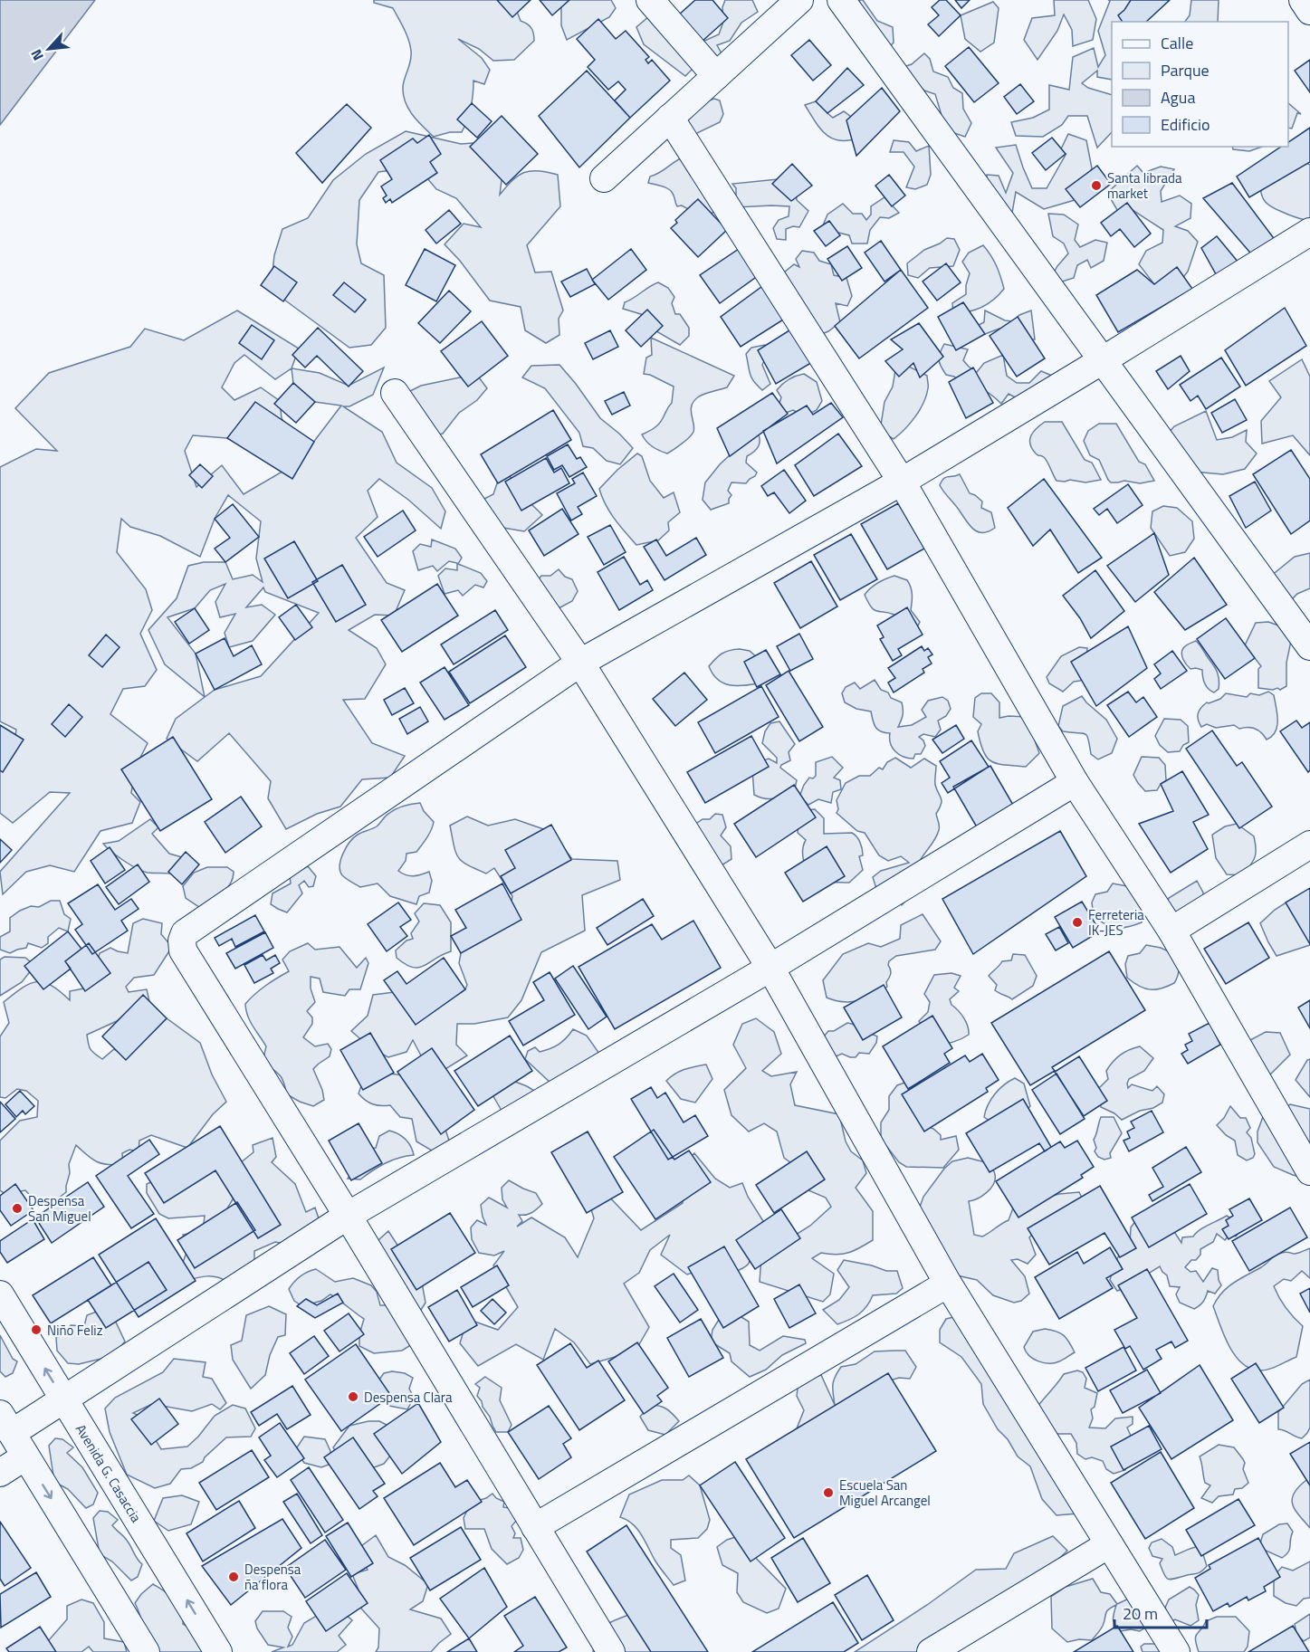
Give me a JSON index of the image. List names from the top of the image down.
{
  "streets": {
    "street": ["Avenida G. Casaccia"]
  },
  "places": [
    "Santa librada market",
    "Ferreteria IK-JES",
    "Despensa San Miguel",
    "Niño Feliz",
    "Despensa Clara",
    "Escuela San Miguel Arcangel",
    "Despensa ña flora"
  ],
  "legend": [
    "Calle",
    "Parque",
    "Agua",
    "Edificio"
  ],
  "scale_bar": "20 m",
  "north": "bottom left"
}
